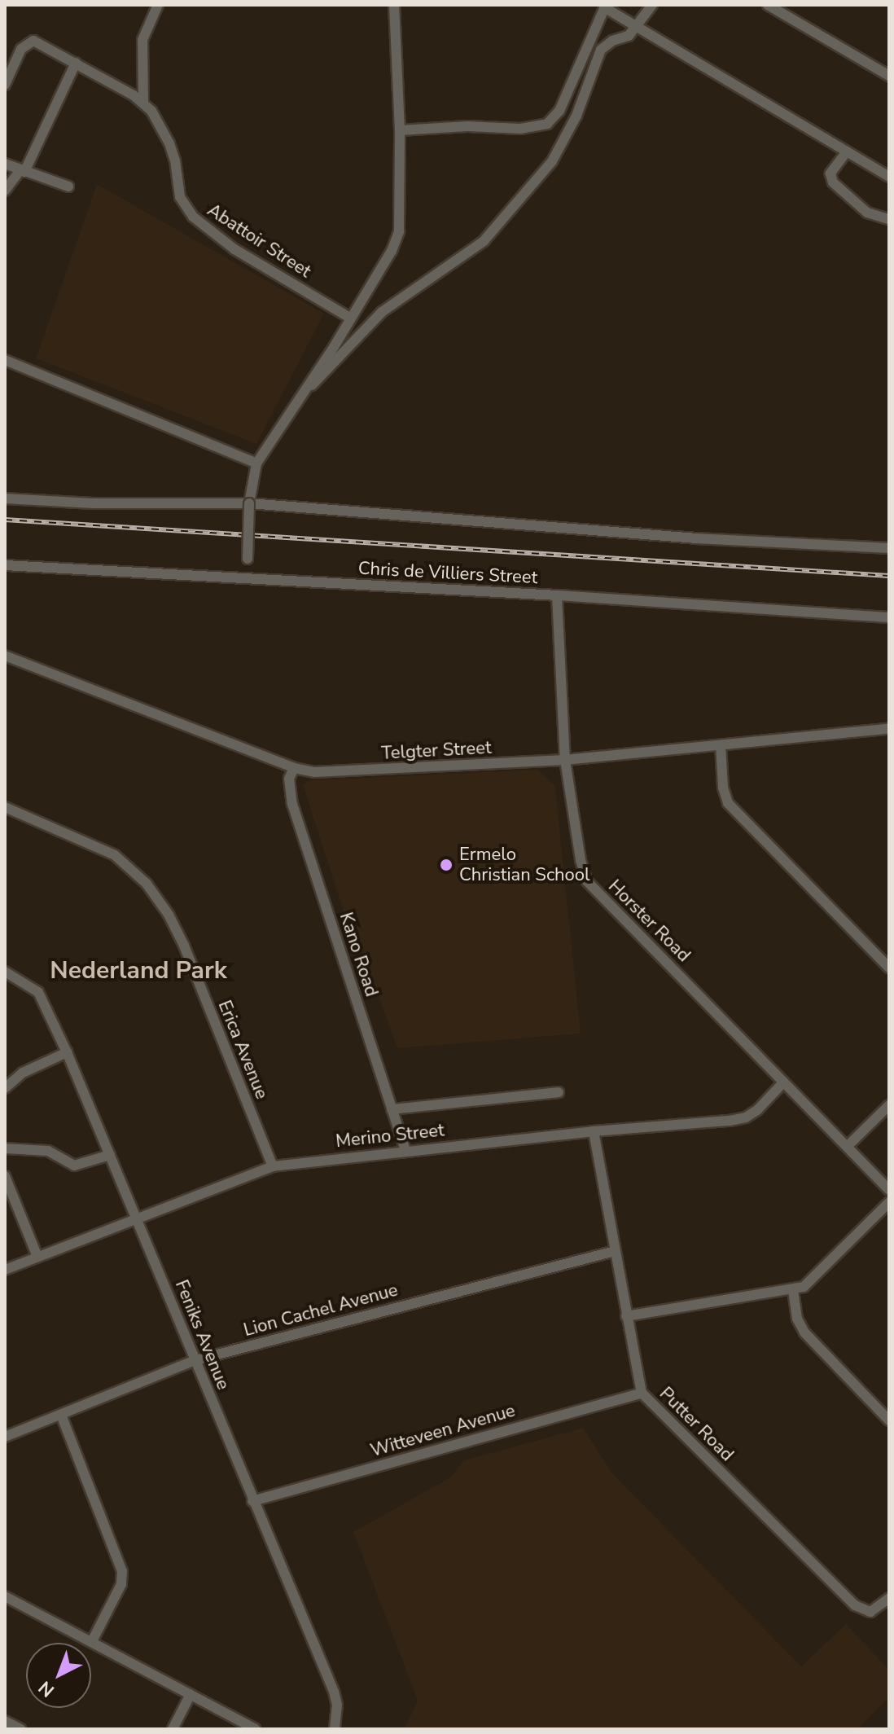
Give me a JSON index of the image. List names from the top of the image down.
{
  "streets": {
    "street": [
      "Abattoir Street",
      "Chris de Villiers Street",
      "Telgter Street",
      "Horster Road",
      "Kano Road",
      "Erica Avenue",
      "Merino Street",
      "Lion Cachel Avenue",
      "Feniks Avenue",
      "Putter Road",
      "Witteveen Avenue"
    ]
  },
  "crossings": [
    ["Chris de Villiers Street", "Horster Road"],
    ["Telgter Street", "Horster Road"],
    ["Telgter Street", "Kano Road"],
    ["Horster Road", "Merino Street"],
    ["Kano Road", "Merino Street"],
    ["Erica Avenue", "Merino Street"],
    ["Merino Street", "Feniks Avenue"],
    ["Merino Street", "Putter Road"],
    ["Lion Cachel Avenue", "Feniks Avenue"],
    ["Lion Cachel Avenue", "Putter Road"],
    ["Feniks Avenue", "Witteveen Avenue"],
    ["Putter Road", "Witteveen Avenue"]
  ],
  "districts": ["Nederland Park"],
  "places": ["Ermelo Christian School"],
  "north": "bottom left"
}
